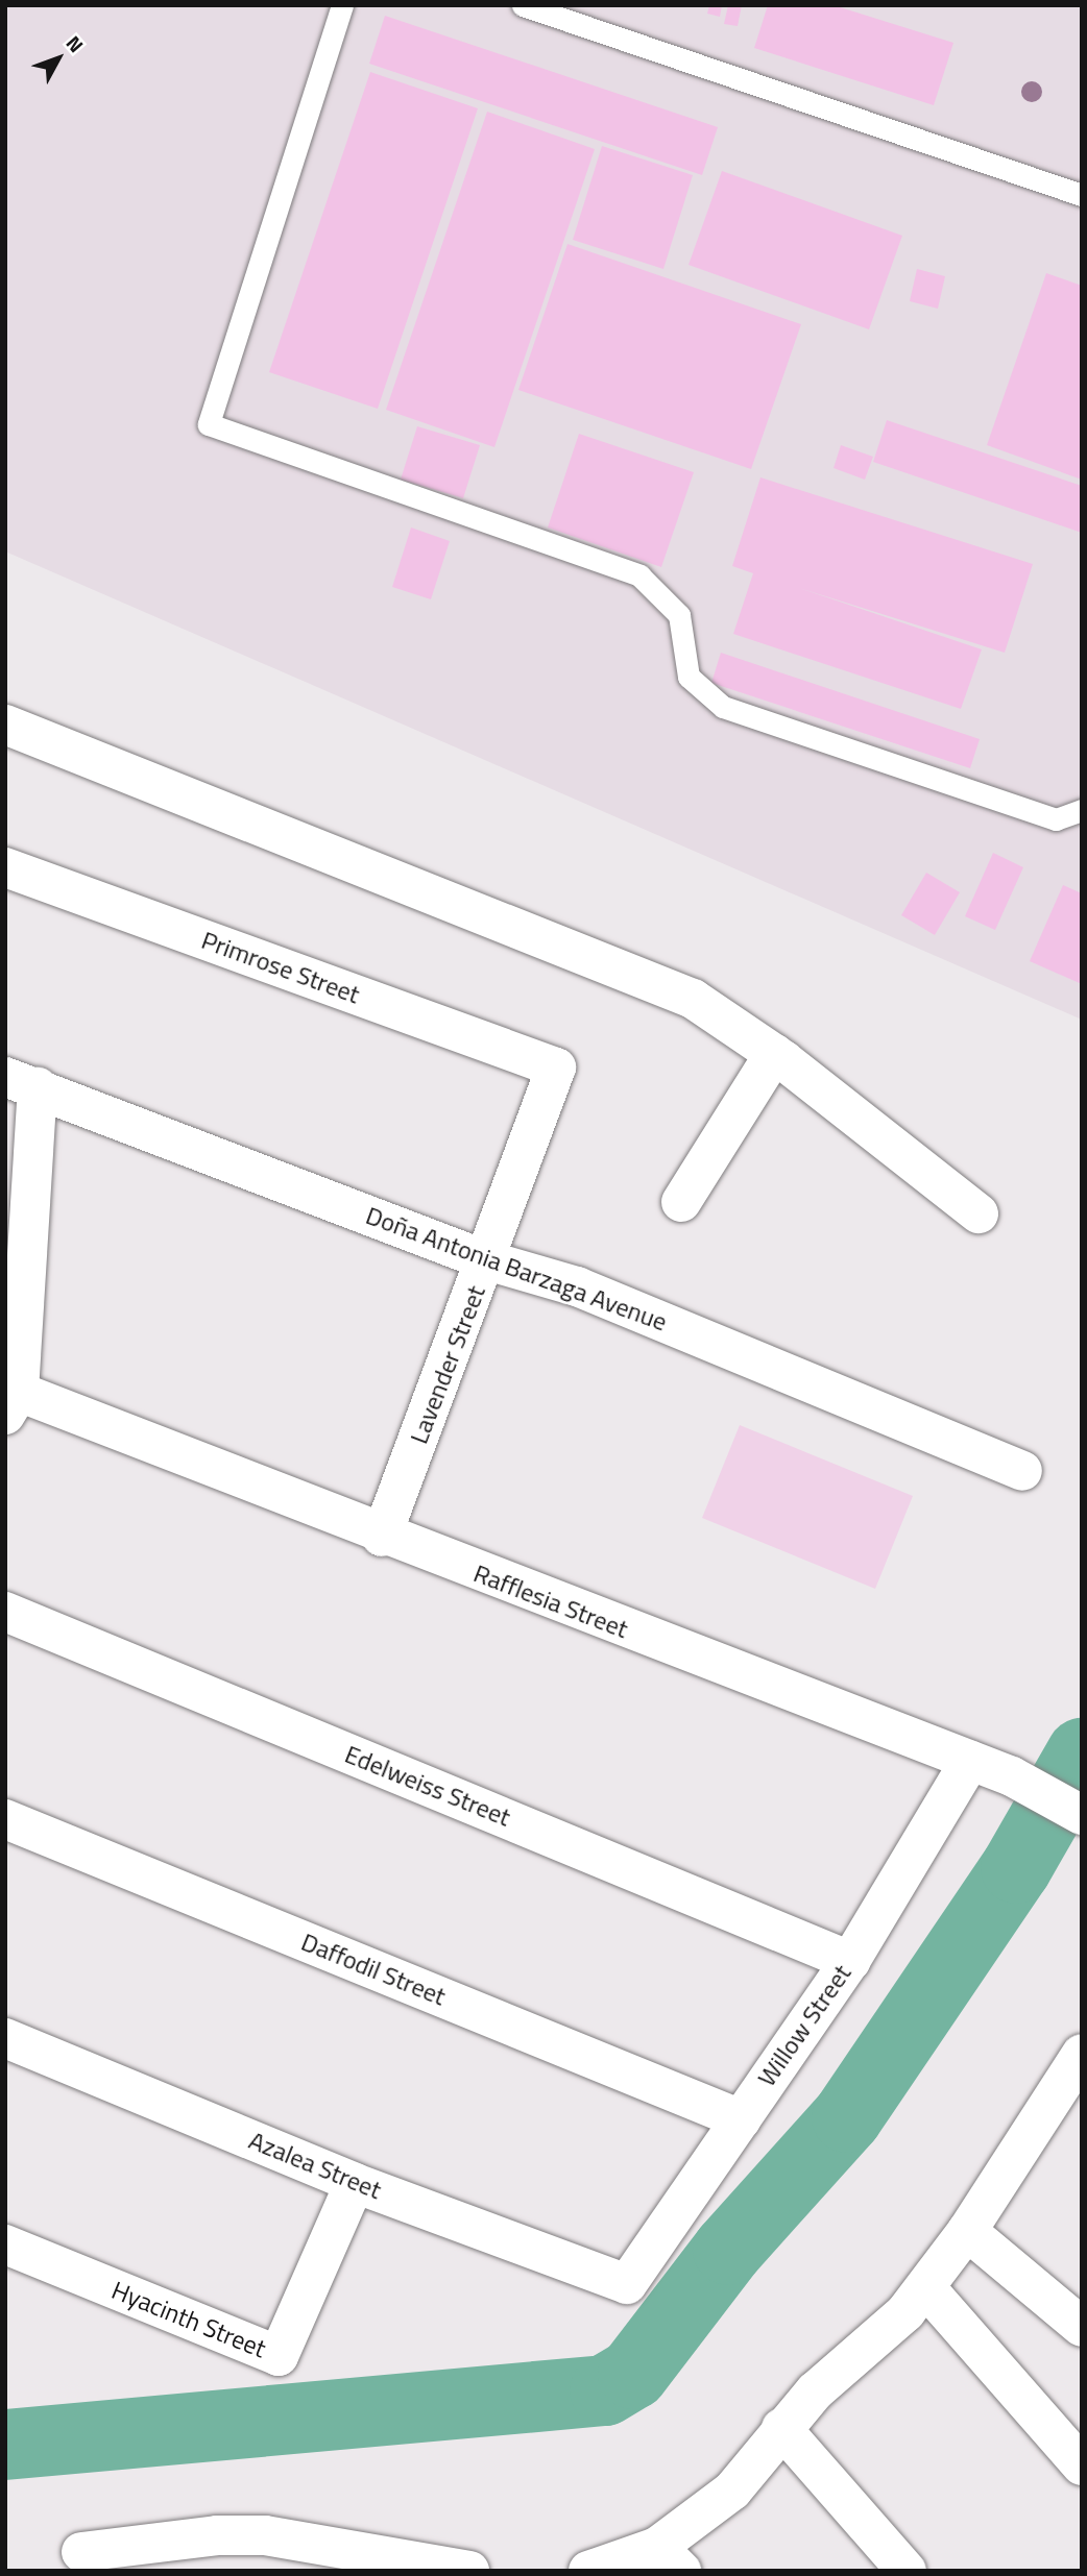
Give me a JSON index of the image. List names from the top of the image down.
{
  "streets": {
    "street": [
      "Primrose Street",
      "Doña Antonia Barzaga Avenue",
      "Lavender Street",
      "Rafflesia Street",
      "Edelweiss Street",
      "Daffodil Street",
      "Willow Street",
      "Azalea Street",
      "Hyacinth Street"
    ]
  },
  "crossings": [
    ["Primrose Street", "Lavender Street"],
    ["Doña Antonia Barzaga Avenue", "Lavender Street"],
    ["Lavender Street", "Rafflesia Street"],
    ["Rafflesia Street", "Willow Street"],
    ["Edelweiss Street", "Willow Street"],
    ["Daffodil Street", "Willow Street"],
    ["Willow Street", "Azalea Street"],
    ["Azalea Street", "Hyacinth Street"]
  ],
  "north": "top right"
}
